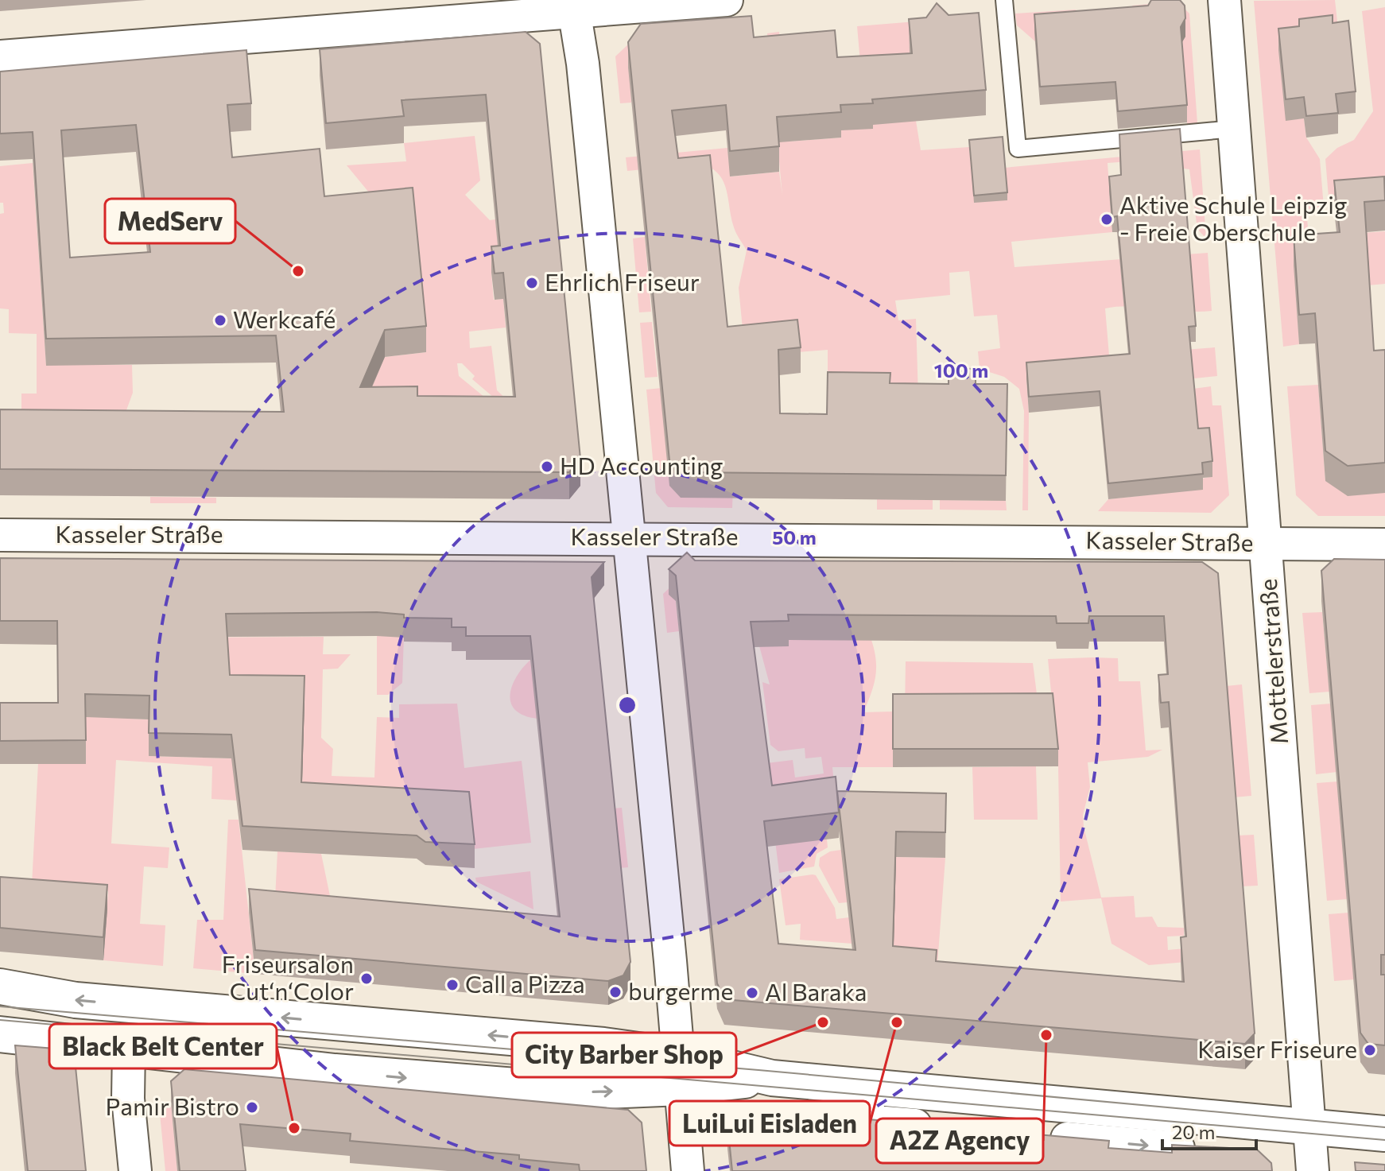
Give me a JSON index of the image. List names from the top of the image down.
{
  "streets": {
    "street": ["Kasseler Straße", "Mottelerstraße"]
  },
  "crossings": [
    ["Kasseler Straße", "Mottelerstraße"]
  ],
  "places": [
    "Aktive Schule Leipzig - Freie Oberschule",
    "MedServ",
    "Ehrlich Friseur",
    "Werkcafé",
    "HD Accounting",
    "Friseursalon Cut‘n‘Color",
    "Call a Pizza",
    "burgerme",
    "Al Baraka",
    "City Barber Shop",
    "LuiLui Eisladen",
    "A2Z Agency",
    "Kaiser Friseure",
    "Pamir Bistro",
    "Black Belt Center"
  ],
  "scale_bar": "20 m",
  "rings": ["100 m", "50 m"]
}
